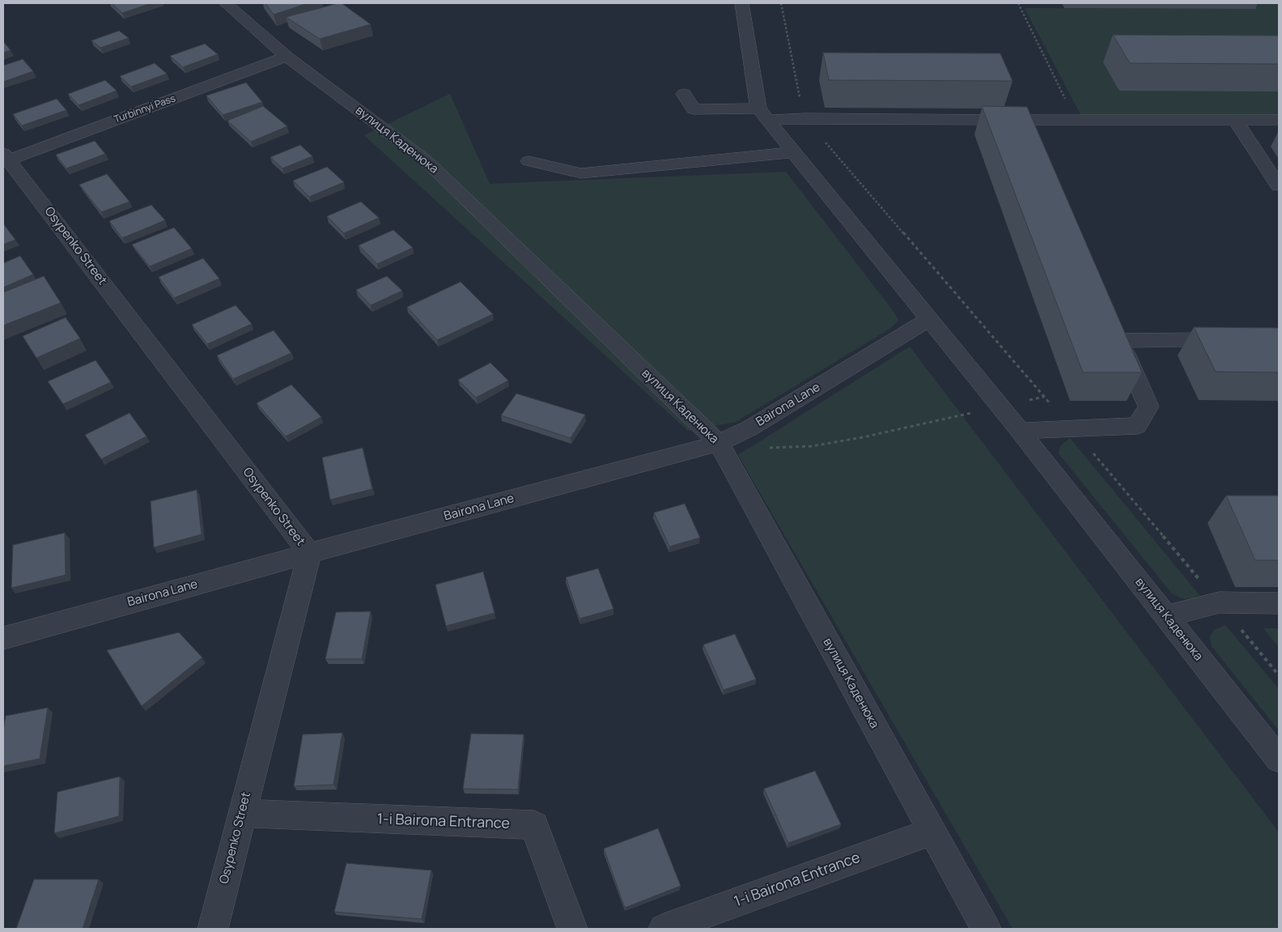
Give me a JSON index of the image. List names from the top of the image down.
{
  "streets": {
    "street": [
      "Turbinnyi Pass",
      "вулиця Каденюка",
      "Osypenko Street",
      "Bairona Lane",
      "1-i Bairona Entrance"
    ]
  },
  "crossings": [
    ["Turbinnyi Pass", "вулиця Каденюка"],
    ["Turbinnyi Pass", "Osypenko Street"],
    ["вулиця Каденюка", "Bairona Lane"],
    ["вулиця Каденюка", "1-i Bairona Entrance"],
    ["Osypenko Street", "Bairona Lane"],
    ["Osypenko Street", "1-i Bairona Entrance"]
  ]
}
